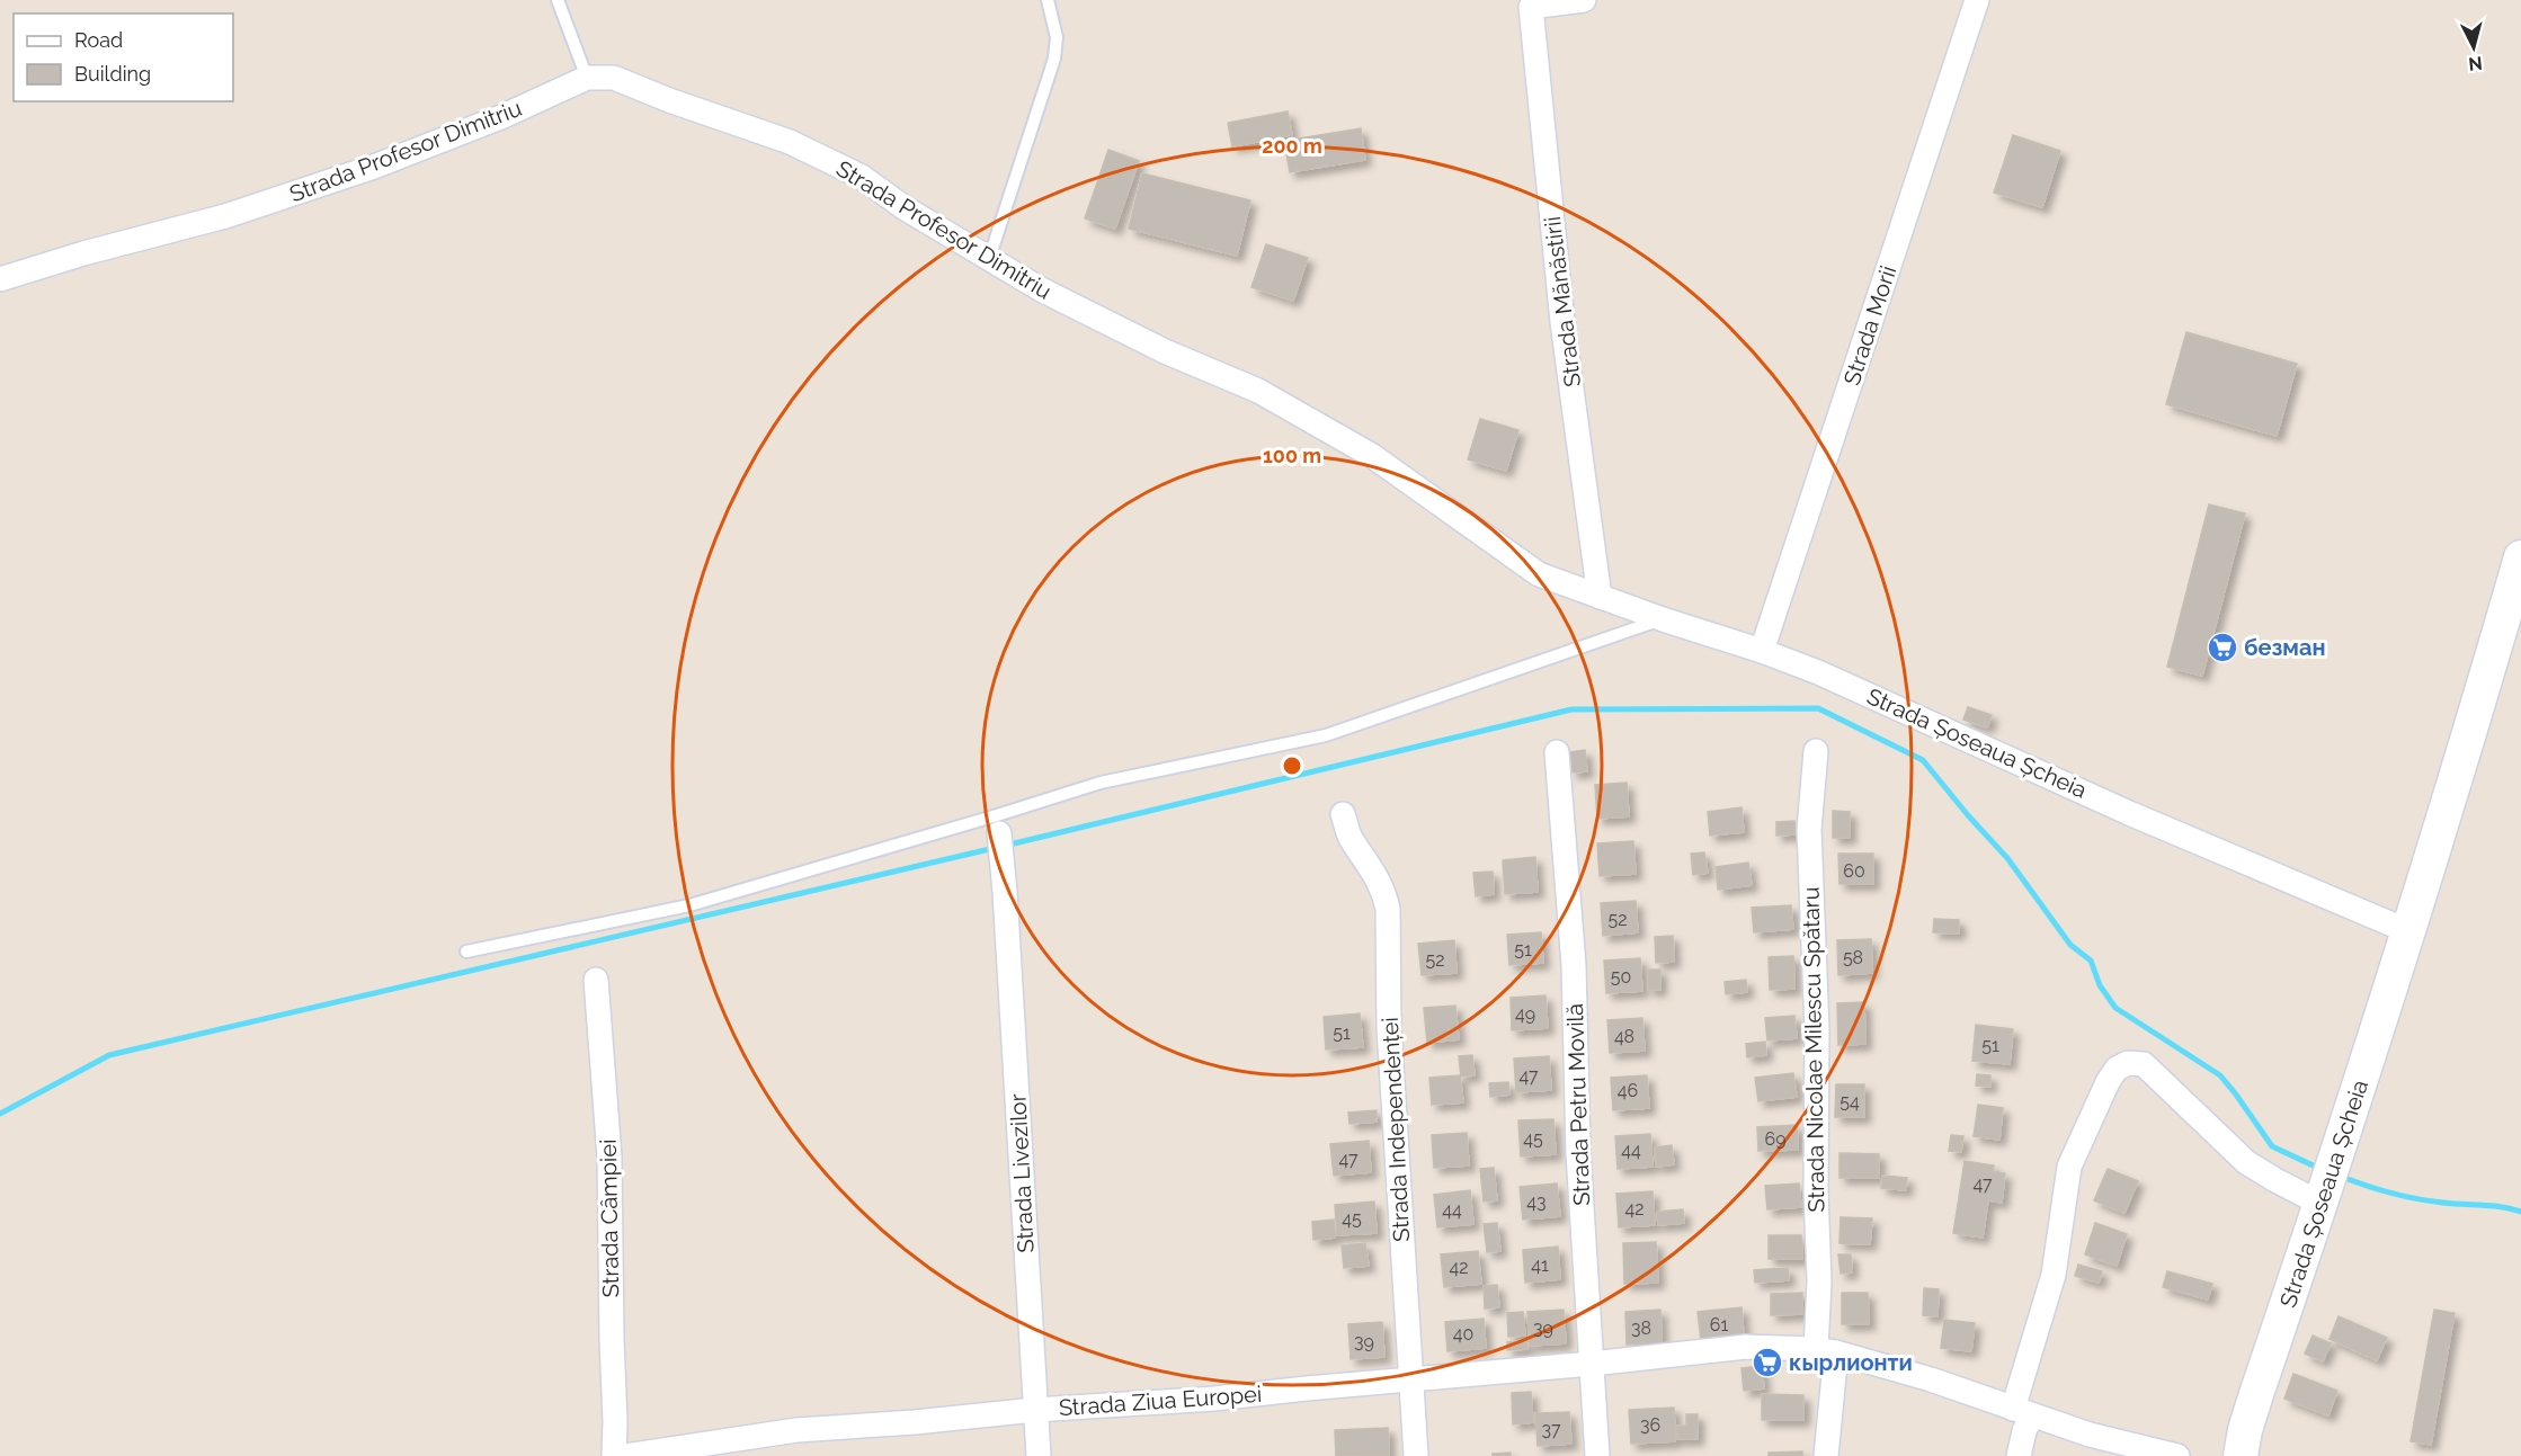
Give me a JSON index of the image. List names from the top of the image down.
{
  "streets": {
    "main road": ["Strada Șoseaua Șcheia"],
    "street": [
      "Strada Profesor Dimitriu",
      "Strada Mănăstirii",
      "Strada Morii",
      "Strada Nicolae Milescu Spătaru",
      "Strada Petru Movilă",
      "Strada Independenței",
      "Strada Livezilor",
      "Strada Câmpiei",
      "Strada Ziua Europei"
    ]
  },
  "crossings": [
    ["Strada Profesor Dimitriu", "Strada Șoseaua Șcheia"],
    ["Strada Mănăstirii", "Strada Șoseaua Șcheia"],
    ["Strada Morii", "Strada Șoseaua Șcheia"],
    ["Strada Nicolae Milescu Spătaru", "Strada Ziua Europei"],
    ["Strada Petru Movilă", "Strada Ziua Europei"],
    ["Strada Independenței", "Strada Ziua Europei"],
    ["Strada Livezilor", "Strada Ziua Europei"]
  ],
  "places": {
    "supermarket": ["безман", "кырлионти"]
  },
  "house_numbers": [
    "60",
    "52",
    "51",
    "58",
    "52",
    "50",
    "49",
    "51",
    "48",
    "51",
    "47",
    "46",
    "54",
    "45",
    "69",
    "44",
    "47",
    "47",
    "43",
    "42",
    "44",
    "45",
    "41",
    "42",
    "61",
    "39",
    "38",
    "40",
    "39",
    "36",
    "37"
  ],
  "legend": ["Road", "Building"],
  "north": "bottom",
  "rings": ["200 m", "100 m"]
}
